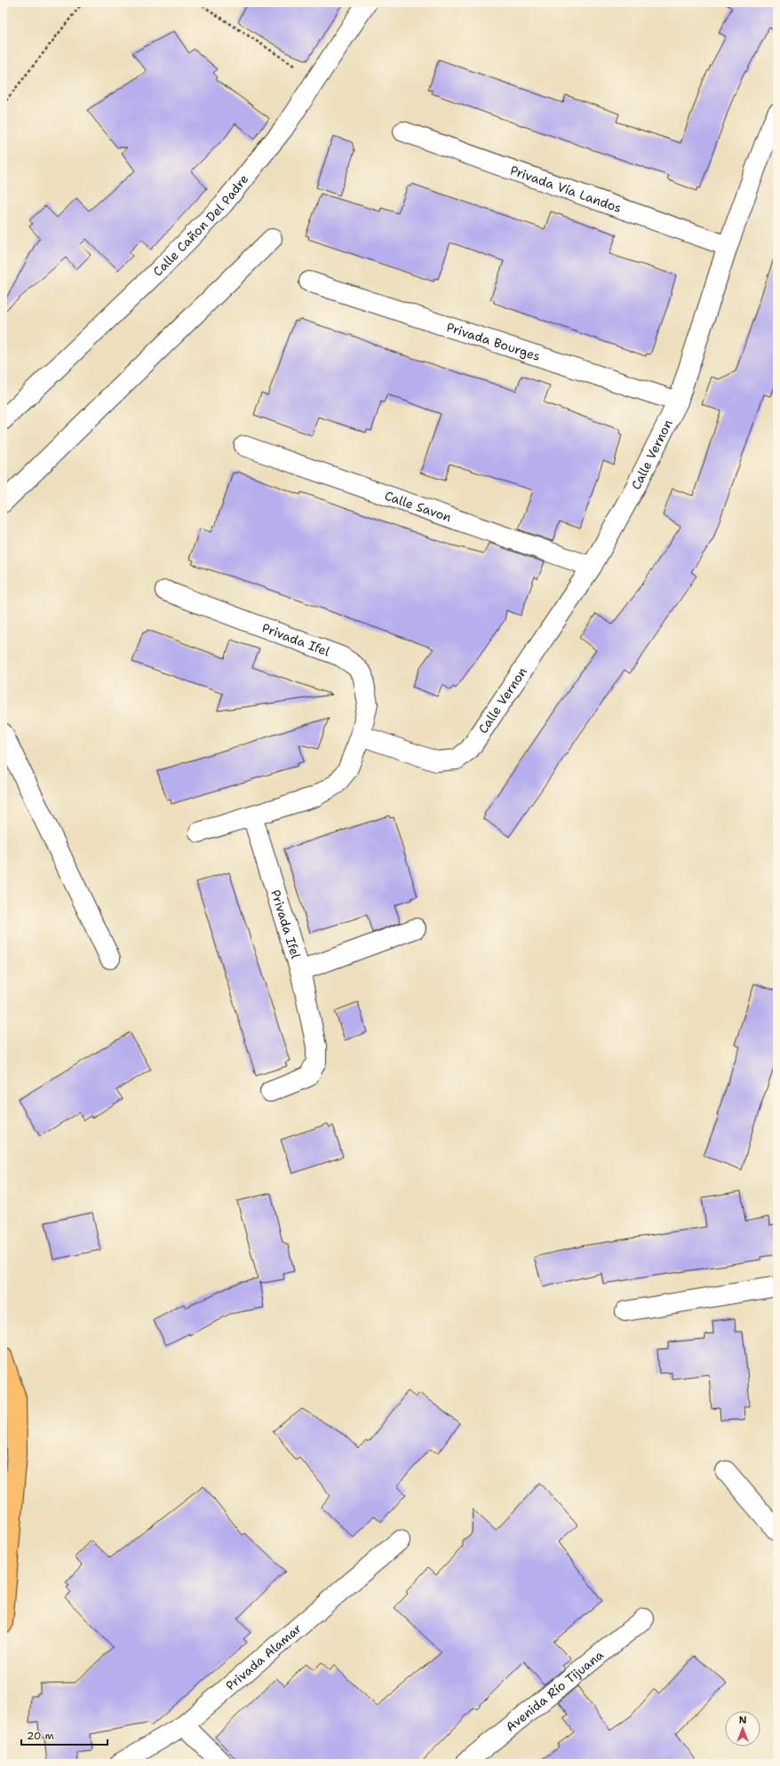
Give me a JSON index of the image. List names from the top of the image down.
{
  "streets": {
    "street": [
      "Privada Vía Landos",
      "Calle Cañon Del Padre",
      "Privada Bourges",
      "Calle Vernon",
      "Calle Savon",
      "Privada Ifel",
      "Privada Alamar",
      "Avenida Río Tijuana"
    ]
  },
  "crossings": [
    ["Privada Vía Landos", "Calle Vernon"],
    ["Privada Bourges", "Calle Vernon"],
    ["Calle Vernon", "Calle Savon"],
    ["Calle Vernon", "Privada Ifel"]
  ],
  "scale_bar": "20 m",
  "north": "top"
}
